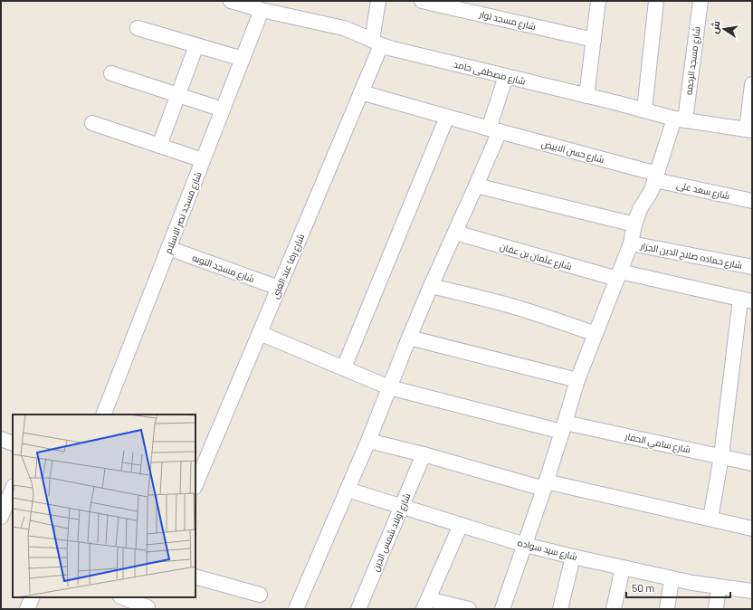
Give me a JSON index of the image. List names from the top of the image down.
{
  "streets": {
    "street": [
      "شارع مسجد نوار",
      "شارع مسجد الرحمه",
      "شارع مصطفى حامد",
      "شارع حسن الابيض",
      "شارع سعد على",
      "شارع مسجد نصر الاسلام",
      "شارع حماده صلاح الدين الجزار",
      "شارع عثمان بن عفان",
      "شارع رضا عبد الغنى",
      "شارع مسجد التوبه",
      "شارع سامي الحفار",
      "شارع اولاد شمس الدين",
      "شارع سيد سواده"
    ]
  },
  "crossings": [
    ["شارع مسجد الرحمه", "شارع مصطفى حامد"],
    ["شارع مسجد الرحمه", "شارع حسن الابيض"],
    ["شارع مسجد الرحمه", "شارع سعد على"],
    ["شارع مسجد الرحمه", "شارع حماده صلاح الدين الجزار"],
    ["شارع مسجد الرحمه", "شارع عثمان بن عفان"],
    ["شارع مسجد الرحمه", "شارع سامي الحفار"],
    ["شارع مسجد الرحمه", "شارع سيد سواده"],
    ["شارع مصطفى حامد", "شارع مسجد نصر الاسلام"],
    ["شارع مصطفى حامد", "شارع رضا عبد الغنى"],
    ["شارع حسن الابيض", "شارع سعد على"],
    ["شارع حسن الابيض", "شارع رضا عبد الغنى"],
    ["شارع مسجد نصر الاسلام", "شارع مسجد التوبه"],
    ["شارع رضا عبد الغنى", "شارع مسجد التوبه"],
    ["شارع رضا عبد الغنى", "شارع سامي الحفار"],
    ["شارع اولاد شمس الدين", "شارع سيد سواده"]
  ],
  "scale_bar": "50 m",
  "north": "left"
}
